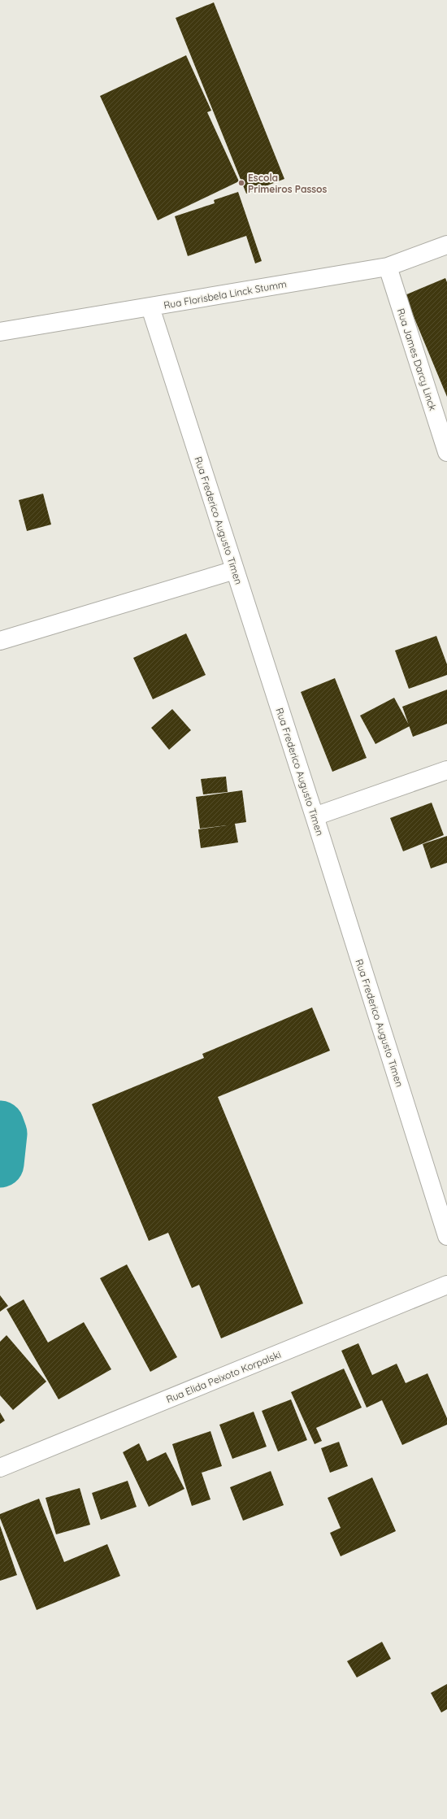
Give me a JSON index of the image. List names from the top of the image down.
{
  "streets": {
    "street": [
      "Rua Florisbela Linck Stumm",
      "Rua James Darcy Linck",
      "Rua Frederico Augusto Timen",
      "Rua Elida Peixoto Korpalski"
    ]
  },
  "crossings": [
    ["Rua Florisbela Linck Stumm", "Rua James Darcy Linck"],
    ["Rua Florisbela Linck Stumm", "Rua Frederico Augusto Timen"]
  ],
  "places": ["Escola Primeiros Passos"]
}
